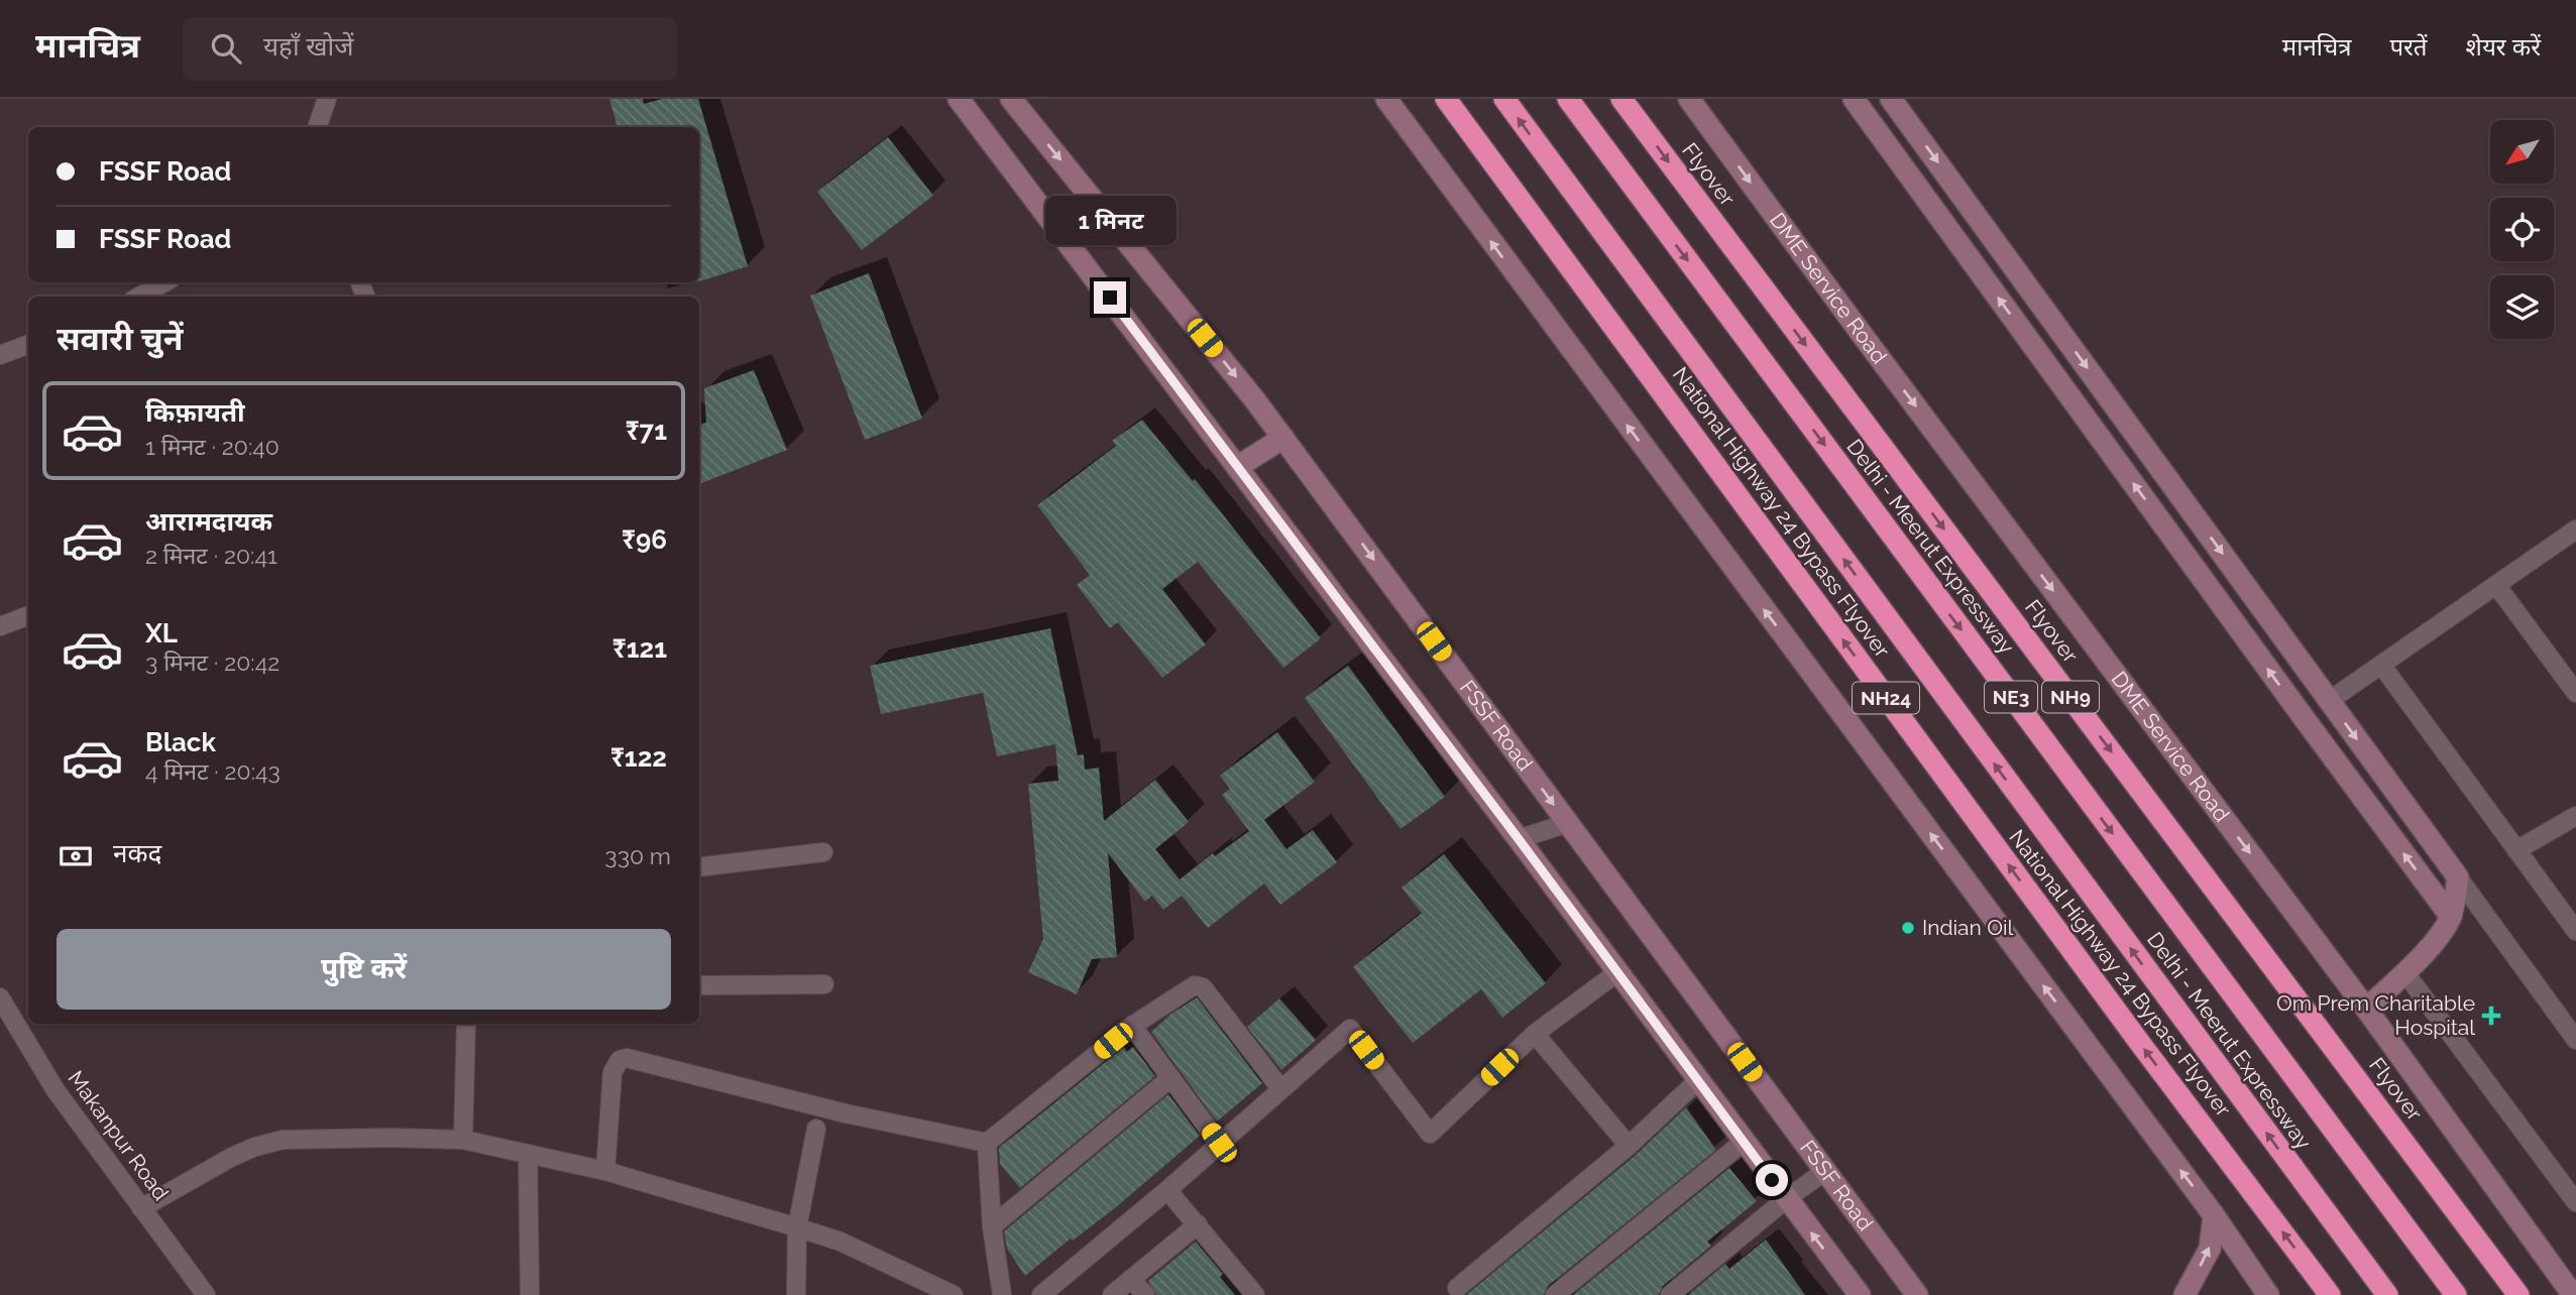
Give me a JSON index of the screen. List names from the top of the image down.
{
  "streets": {
    "highway": [
      "Flyover",
      "National Highway 24 Bypass Flyover",
      "Delhi - Meerut Expressway",
      "NE3",
      "NH9",
      "NH24"
    ],
    "street": ["DME Service Road", "FSSF Road", "Makanpur Road"]
  },
  "one_way": ["Flyover", "National Highway 24 Bypass Flyover"],
  "places": {
    "other": ["Indian Oil"],
    "health": ["Om Prem Charitable Hospital"]
  },
  "north": "bottom left",
  "page": {
    "header": "मानचित्र",
    "search": "यहाँ खोजें",
    "nav": ["मानचित्र", "परतें", "शेयर करें"],
    "banner": ["FSSF Road", "FSSF Road"],
    "bubble": "1 मिनट",
    "heading": "सवारी चुनें",
    "list": [
      {
        "name": "किफ़ायती",
        "note": "1 मिनट · 20:40",
        "value": "₹71"
      },
      {
        "name": "आरामदायक",
        "note": "2 मिनट · 20:41",
        "value": "₹96"
      },
      {
        "name": "XL",
        "note": "3 मिनट · 20:42",
        "value": "₹121"
      },
      {
        "name": "Black",
        "note": "4 मिनट · 20:43",
        "value": "₹122"
      }
    ],
    "pay": ["नकद", "330 m"],
    "buttons": "पुष्टि करें"
  }
}
